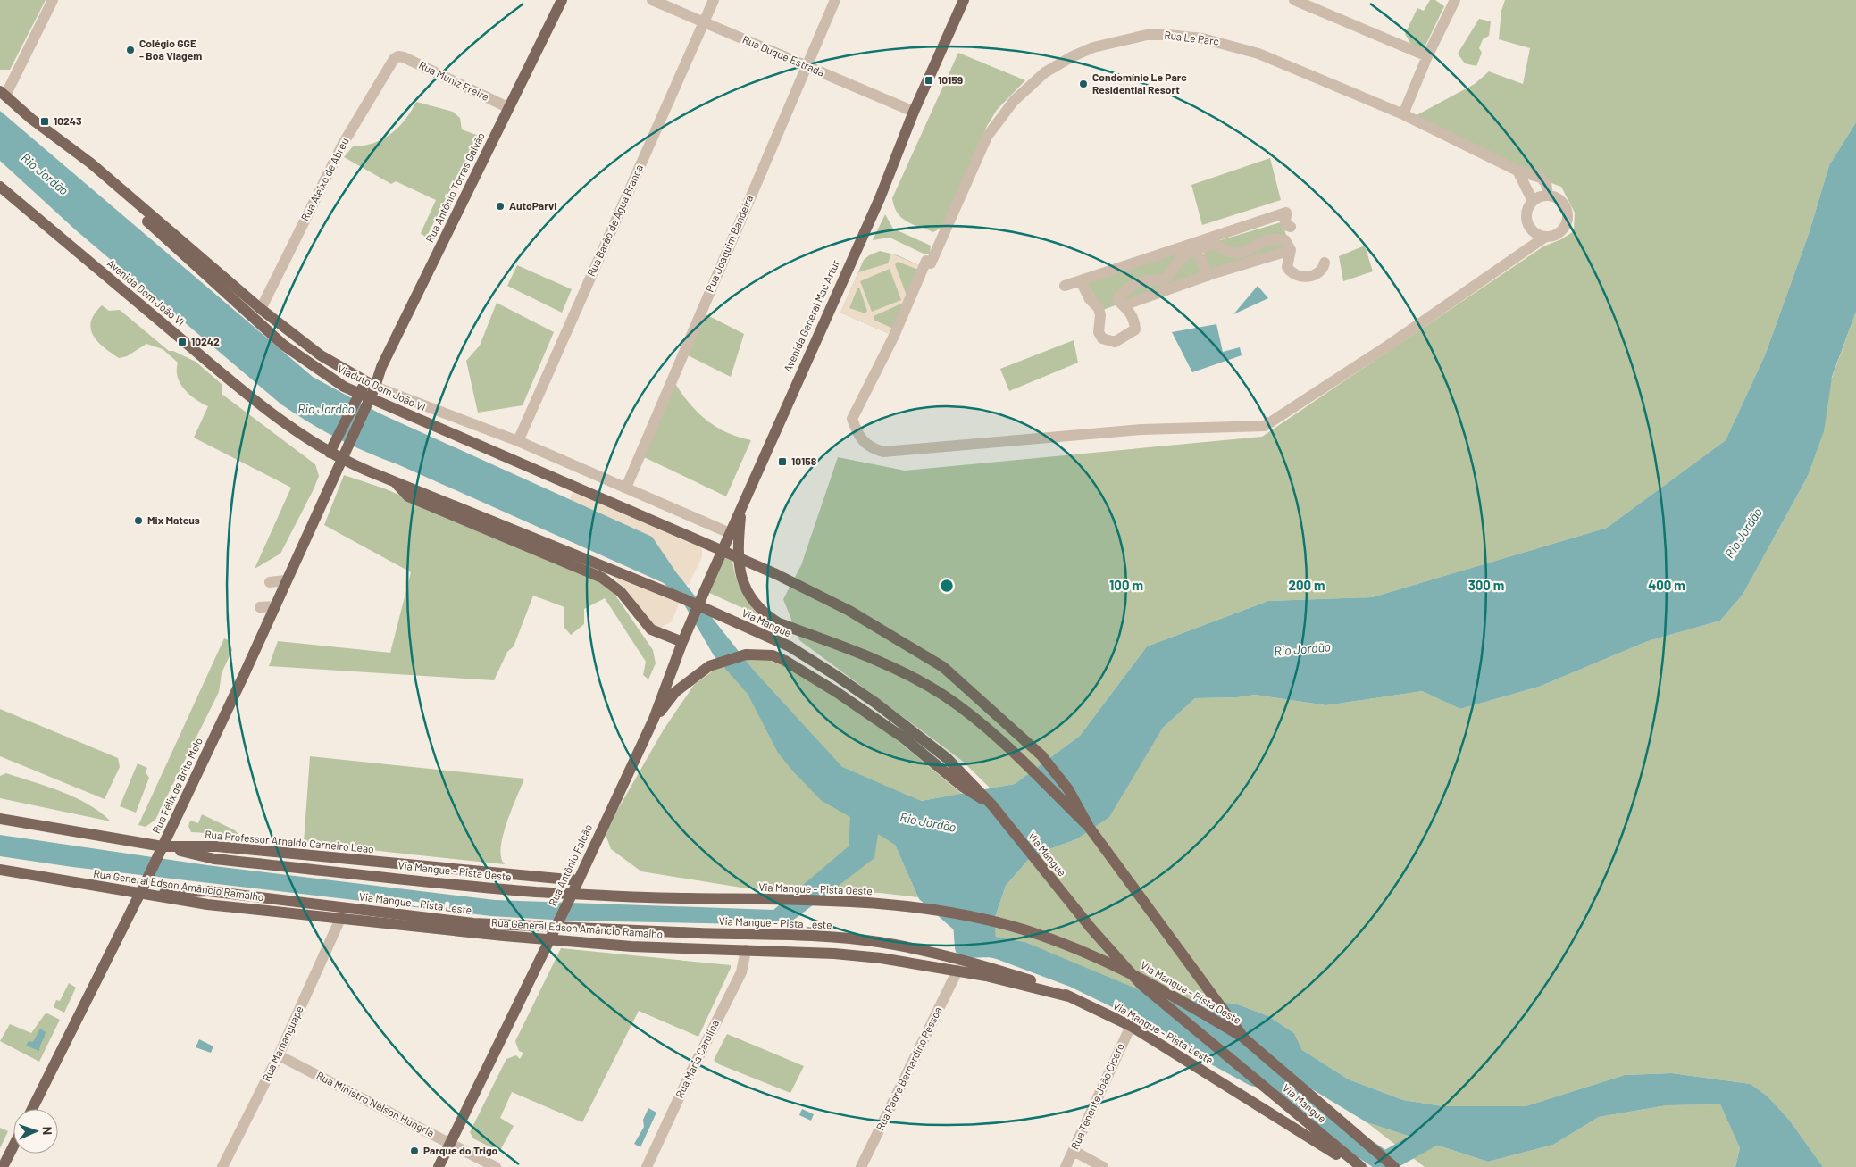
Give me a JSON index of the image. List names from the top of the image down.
{
  "streets": {
    "main road": [
      "Rua Antônio Torres Galvão",
      "Avenida Dom João VI",
      "Avenida General Mac Artur",
      "Viaduto Dom João VI",
      "Via Mangue",
      "Rua Félix de Brito Melo",
      "Rua Professor Arnaldo Carneiro Leao",
      "Rua Antônio Falcão",
      "Via Mangue - Pista Oeste",
      "Rua General Edson Amâncio Ramalho",
      "Via Mangue - Pista Leste"
    ],
    "street": [
      "Rua Le Parc",
      "Rua Duque Estrada",
      "Rua Muniz Freire",
      "Rua Aleixo de Abreu",
      "Rua Barão de Água Branca",
      "Rua Joaquim Bandeira",
      "Rua Mamanguape",
      "Rua Maria Carolina",
      "Rua Padre Bernardino Pessoa",
      "Rua Tenente João Cícero",
      "Rua Ministro Nélson Hungria"
    ]
  },
  "crossings": [
    ["Rua Duque Estrada", "Rua Barão de Água Branca"],
    ["Rua Duque Estrada", "Rua Joaquim Bandeira"],
    ["Rua Duque Estrada", "Avenida General Mac Artur"],
    ["Rua Muniz Freire", "Rua Aleixo de Abreu"],
    ["Rua Muniz Freire", "Rua Antônio Torres Galvão"],
    ["Rua Antônio Torres Galvão", "Rua Félix de Brito Melo"],
    ["Avenida Dom João VI", "Via Mangue"],
    ["Avenida Dom João VI", "Rua Félix de Brito Melo"],
    ["Avenida General Mac Artur", "Rua Antônio Falcão"],
    ["Rua Félix de Brito Melo", "Rua Professor Arnaldo Carneiro Leao"],
    ["Rua Félix de Brito Melo", "Via Mangue - Pista Oeste"],
    ["Rua Félix de Brito Melo", "Rua General Edson Amâncio Ramalho"],
    ["Rua Félix de Brito Melo", "Via Mangue - Pista Leste"],
    ["Rua Professor Arnaldo Carneiro Leao", "Rua Antônio Falcão"],
    ["Rua Professor Arnaldo Carneiro Leao", "Via Mangue - Pista Oeste"],
    ["Rua Antônio Falcão", "Rua General Edson Amâncio Ramalho"],
    ["Rua Antônio Falcão", "Rua Ministro Nélson Hungria"],
    ["Rua General Edson Amâncio Ramalho", "Via Mangue - Pista Leste"],
    ["Rua General Edson Amâncio Ramalho", "Rua Mamanguape"],
    ["Rua General Edson Amâncio Ramalho", "Rua Maria Carolina"],
    ["Rua General Edson Amâncio Ramalho", "Rua Padre Bernardino Pessoa"],
    ["Via Mangue - Pista Leste", "Rua Tenente João Cícero"],
    ["Rua Mamanguape", "Rua Ministro Nélson Hungria"]
  ],
  "water": ["Rio Jordão"],
  "places": {
    "other": [
      "Colégio GGE - Boa Viagem",
      "Condomínio Le Parc Residential Resort",
      "AutoParvi",
      "Mix Mateus",
      "Parque do Trigo"
    ],
    "transit": [
      "10159",
      "10243",
      "10242",
      "10158"
    ]
  },
  "north": "right",
  "rings": [
    "100 m",
    "200 m",
    "300 m",
    "400 m"
  ]
}
